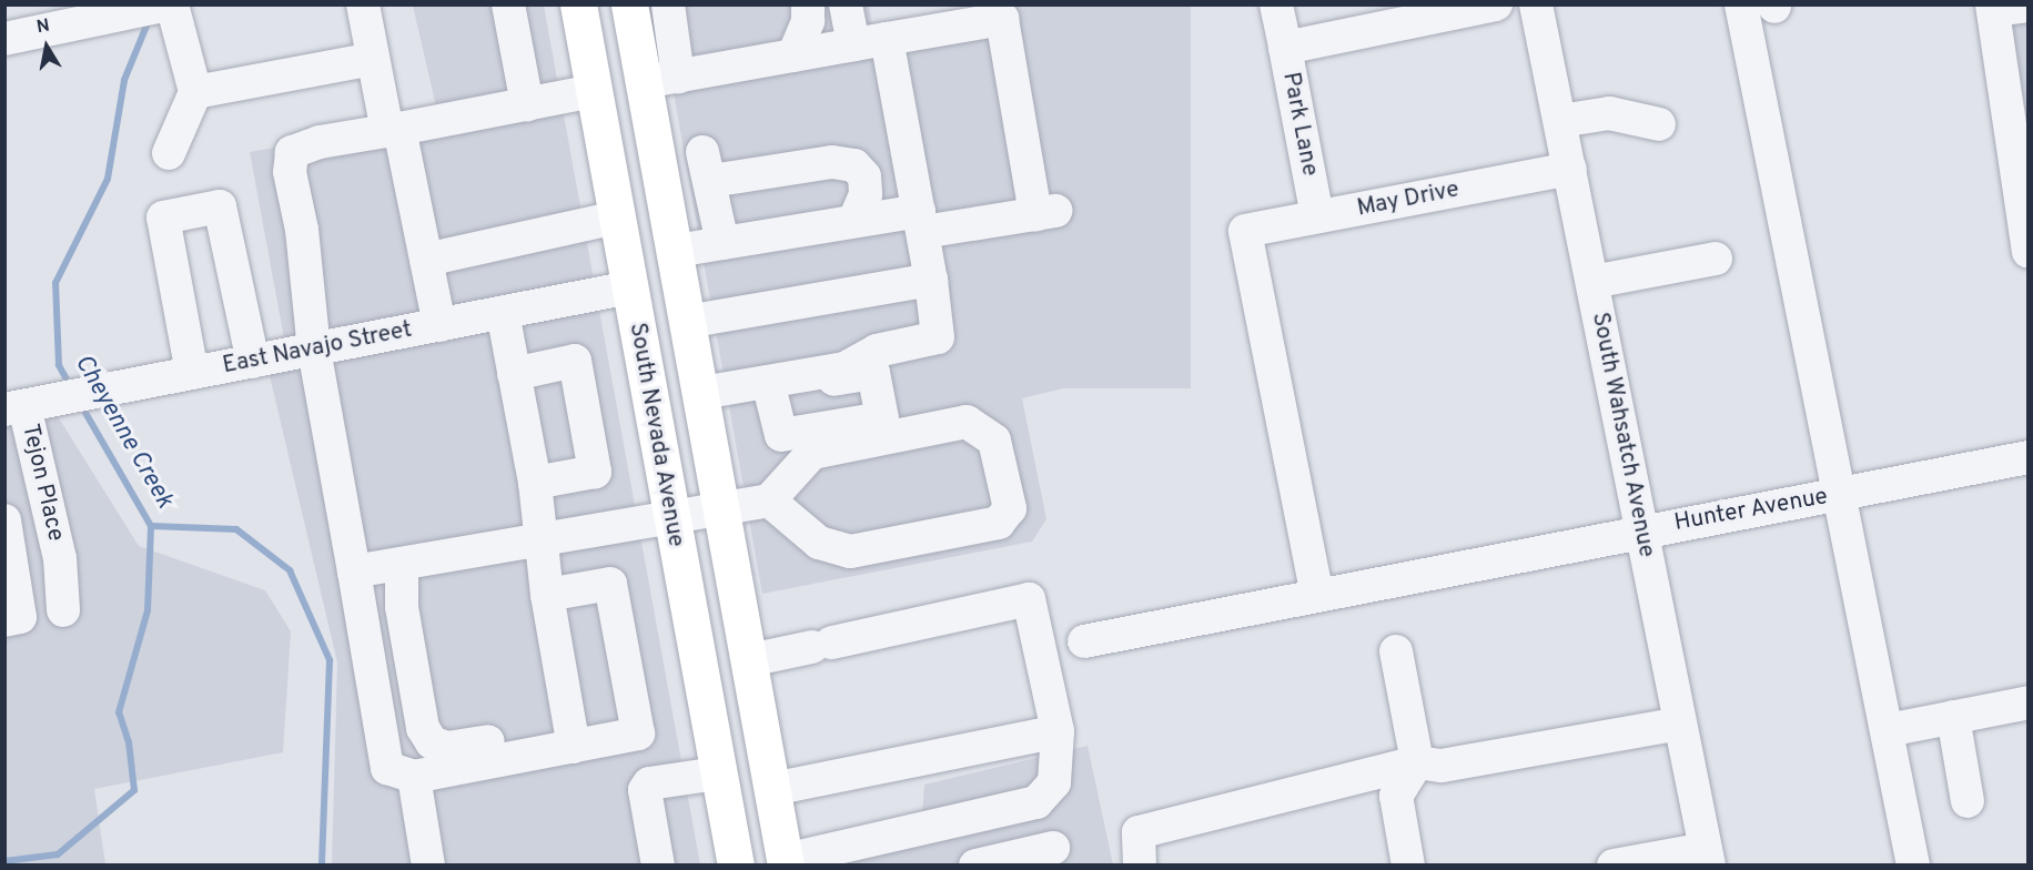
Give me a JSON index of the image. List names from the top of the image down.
{
  "streets": {
    "highway": ["South Nevada Avenue"],
    "street": [
      "Park Lane",
      "May Drive",
      "East Navajo Street",
      "South Wahsatch Avenue",
      "Tejon Place",
      "Hunter Avenue"
    ]
  },
  "crossings": [
    ["Park Lane", "May Drive"],
    ["May Drive", "South Wahsatch Avenue"],
    ["May Drive", "Hunter Avenue"],
    ["East Navajo Street", "South Nevada Avenue"],
    ["East Navajo Street", "Tejon Place"],
    ["South Wahsatch Avenue", "Hunter Avenue"]
  ],
  "water": ["Cheyenne Creek"],
  "north": "top"
}
